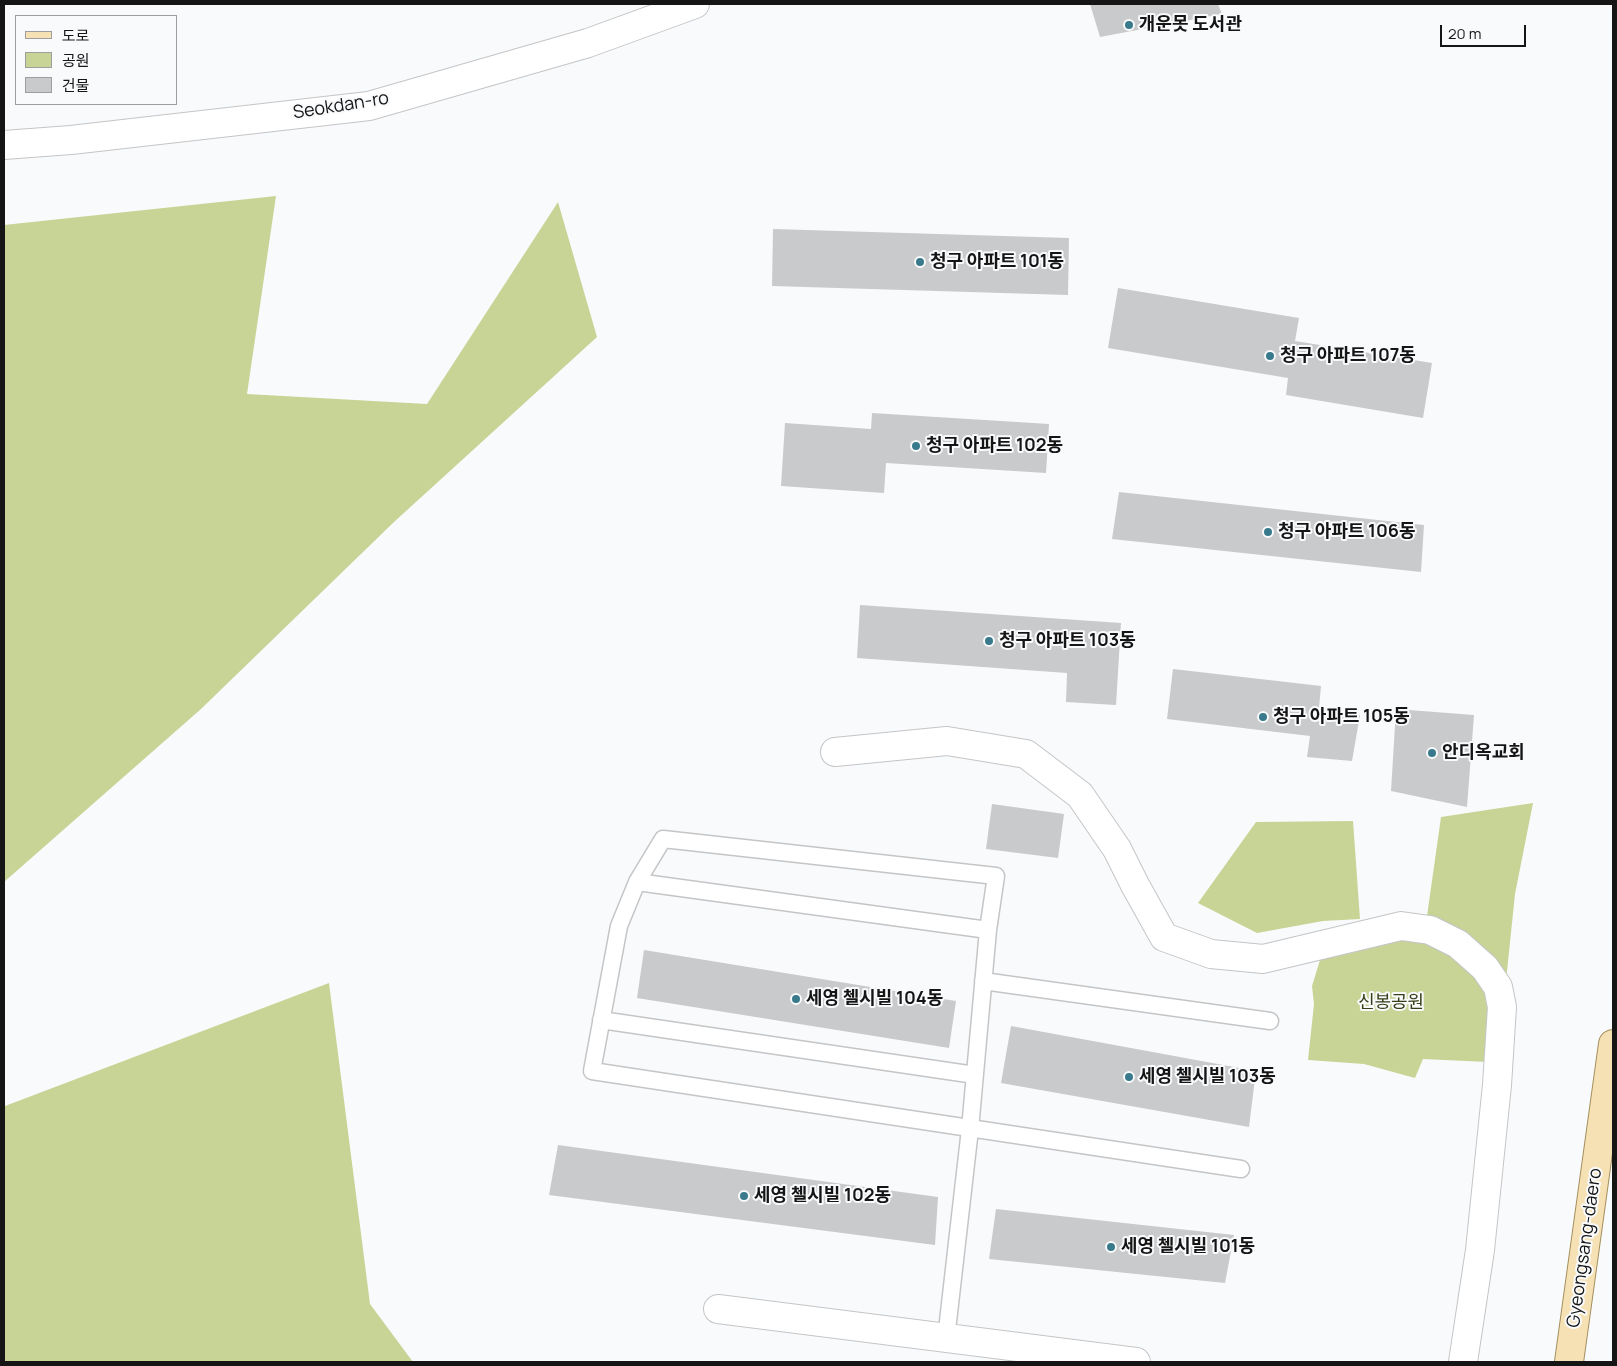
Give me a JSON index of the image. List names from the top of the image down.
{
  "streets": {
    "main road": ["Gyeongsang-daero"],
    "street": ["Seokdan-ro"]
  },
  "parks": ["신봉공원"],
  "places": [
    "개운못 도서관",
    "청구 아파트 101동",
    "청구 아파트 107동",
    "청구 아파트 102동",
    "청구 아파트 106동",
    "청구 아파트 103동",
    "청구 아파트 105동",
    "안디옥교회",
    "세영 첼시빌 104동",
    "세영 첼시빌 103동",
    "세영 첼시빌 102동",
    "세영 첼시빌 101동"
  ],
  "legend": ["도로", "공원", "건물"],
  "scale_bar": "20 m"
}
